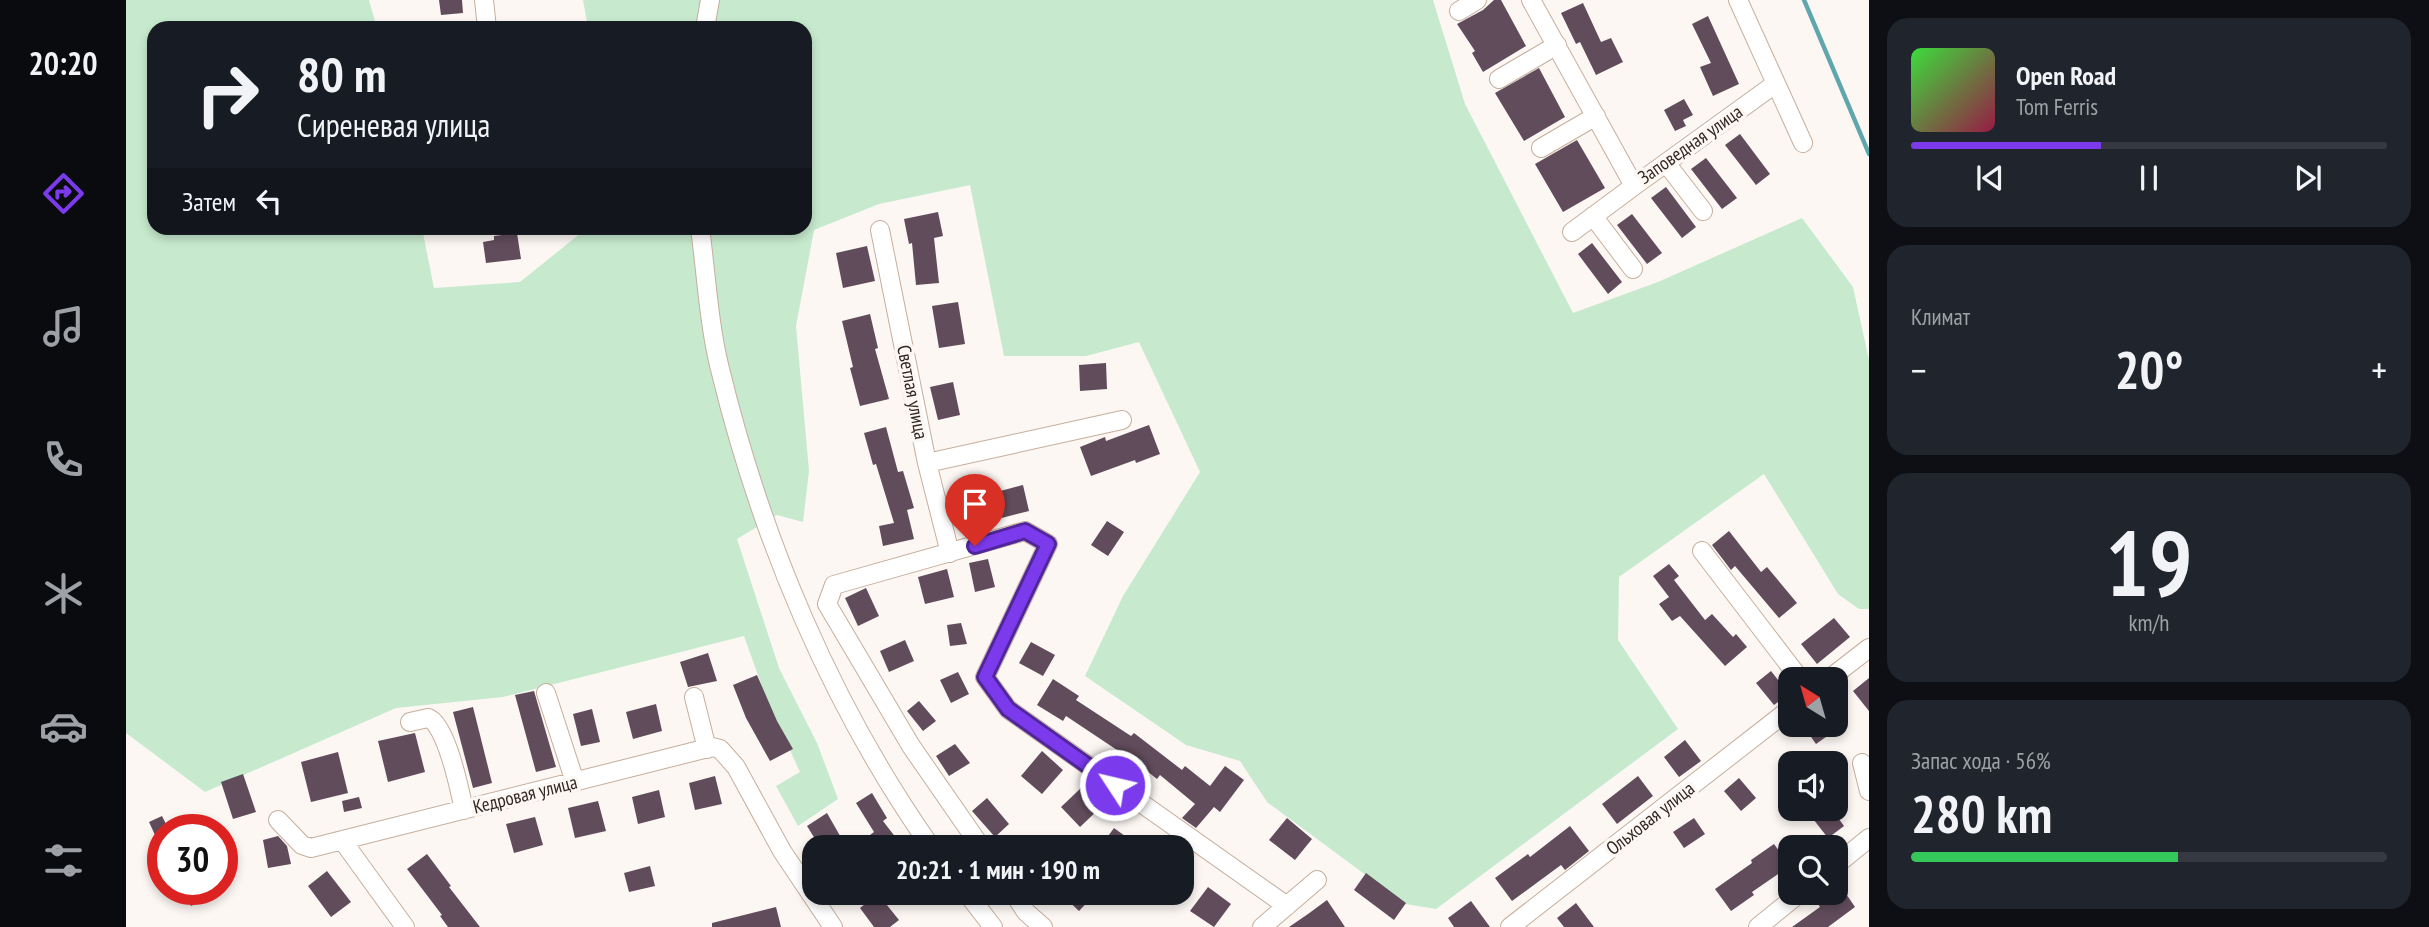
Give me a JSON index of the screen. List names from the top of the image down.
{
  "streets": {
    "street": [
      "Заповедная улица",
      "Светлая улица",
      "Кедровая улица",
      "Ольховая улица"
    ]
  },
  "north": "top left",
  "page": {
    "tabs": "20:20",
    "turn": ["80 m", "Сиреневая улица"],
    "song": ["Open Road", "Tom Ferris"],
    "then": "Затем",
    "tile": [
      "Климат",
      ["19", "km/h"],
      ["Запас хода · 56%", "280 km"]
    ],
    "heat": ["−", "20°", "+"],
    "limit": "30",
    "trip": "20:21 · 1 мин · 190 m"
  }
}
